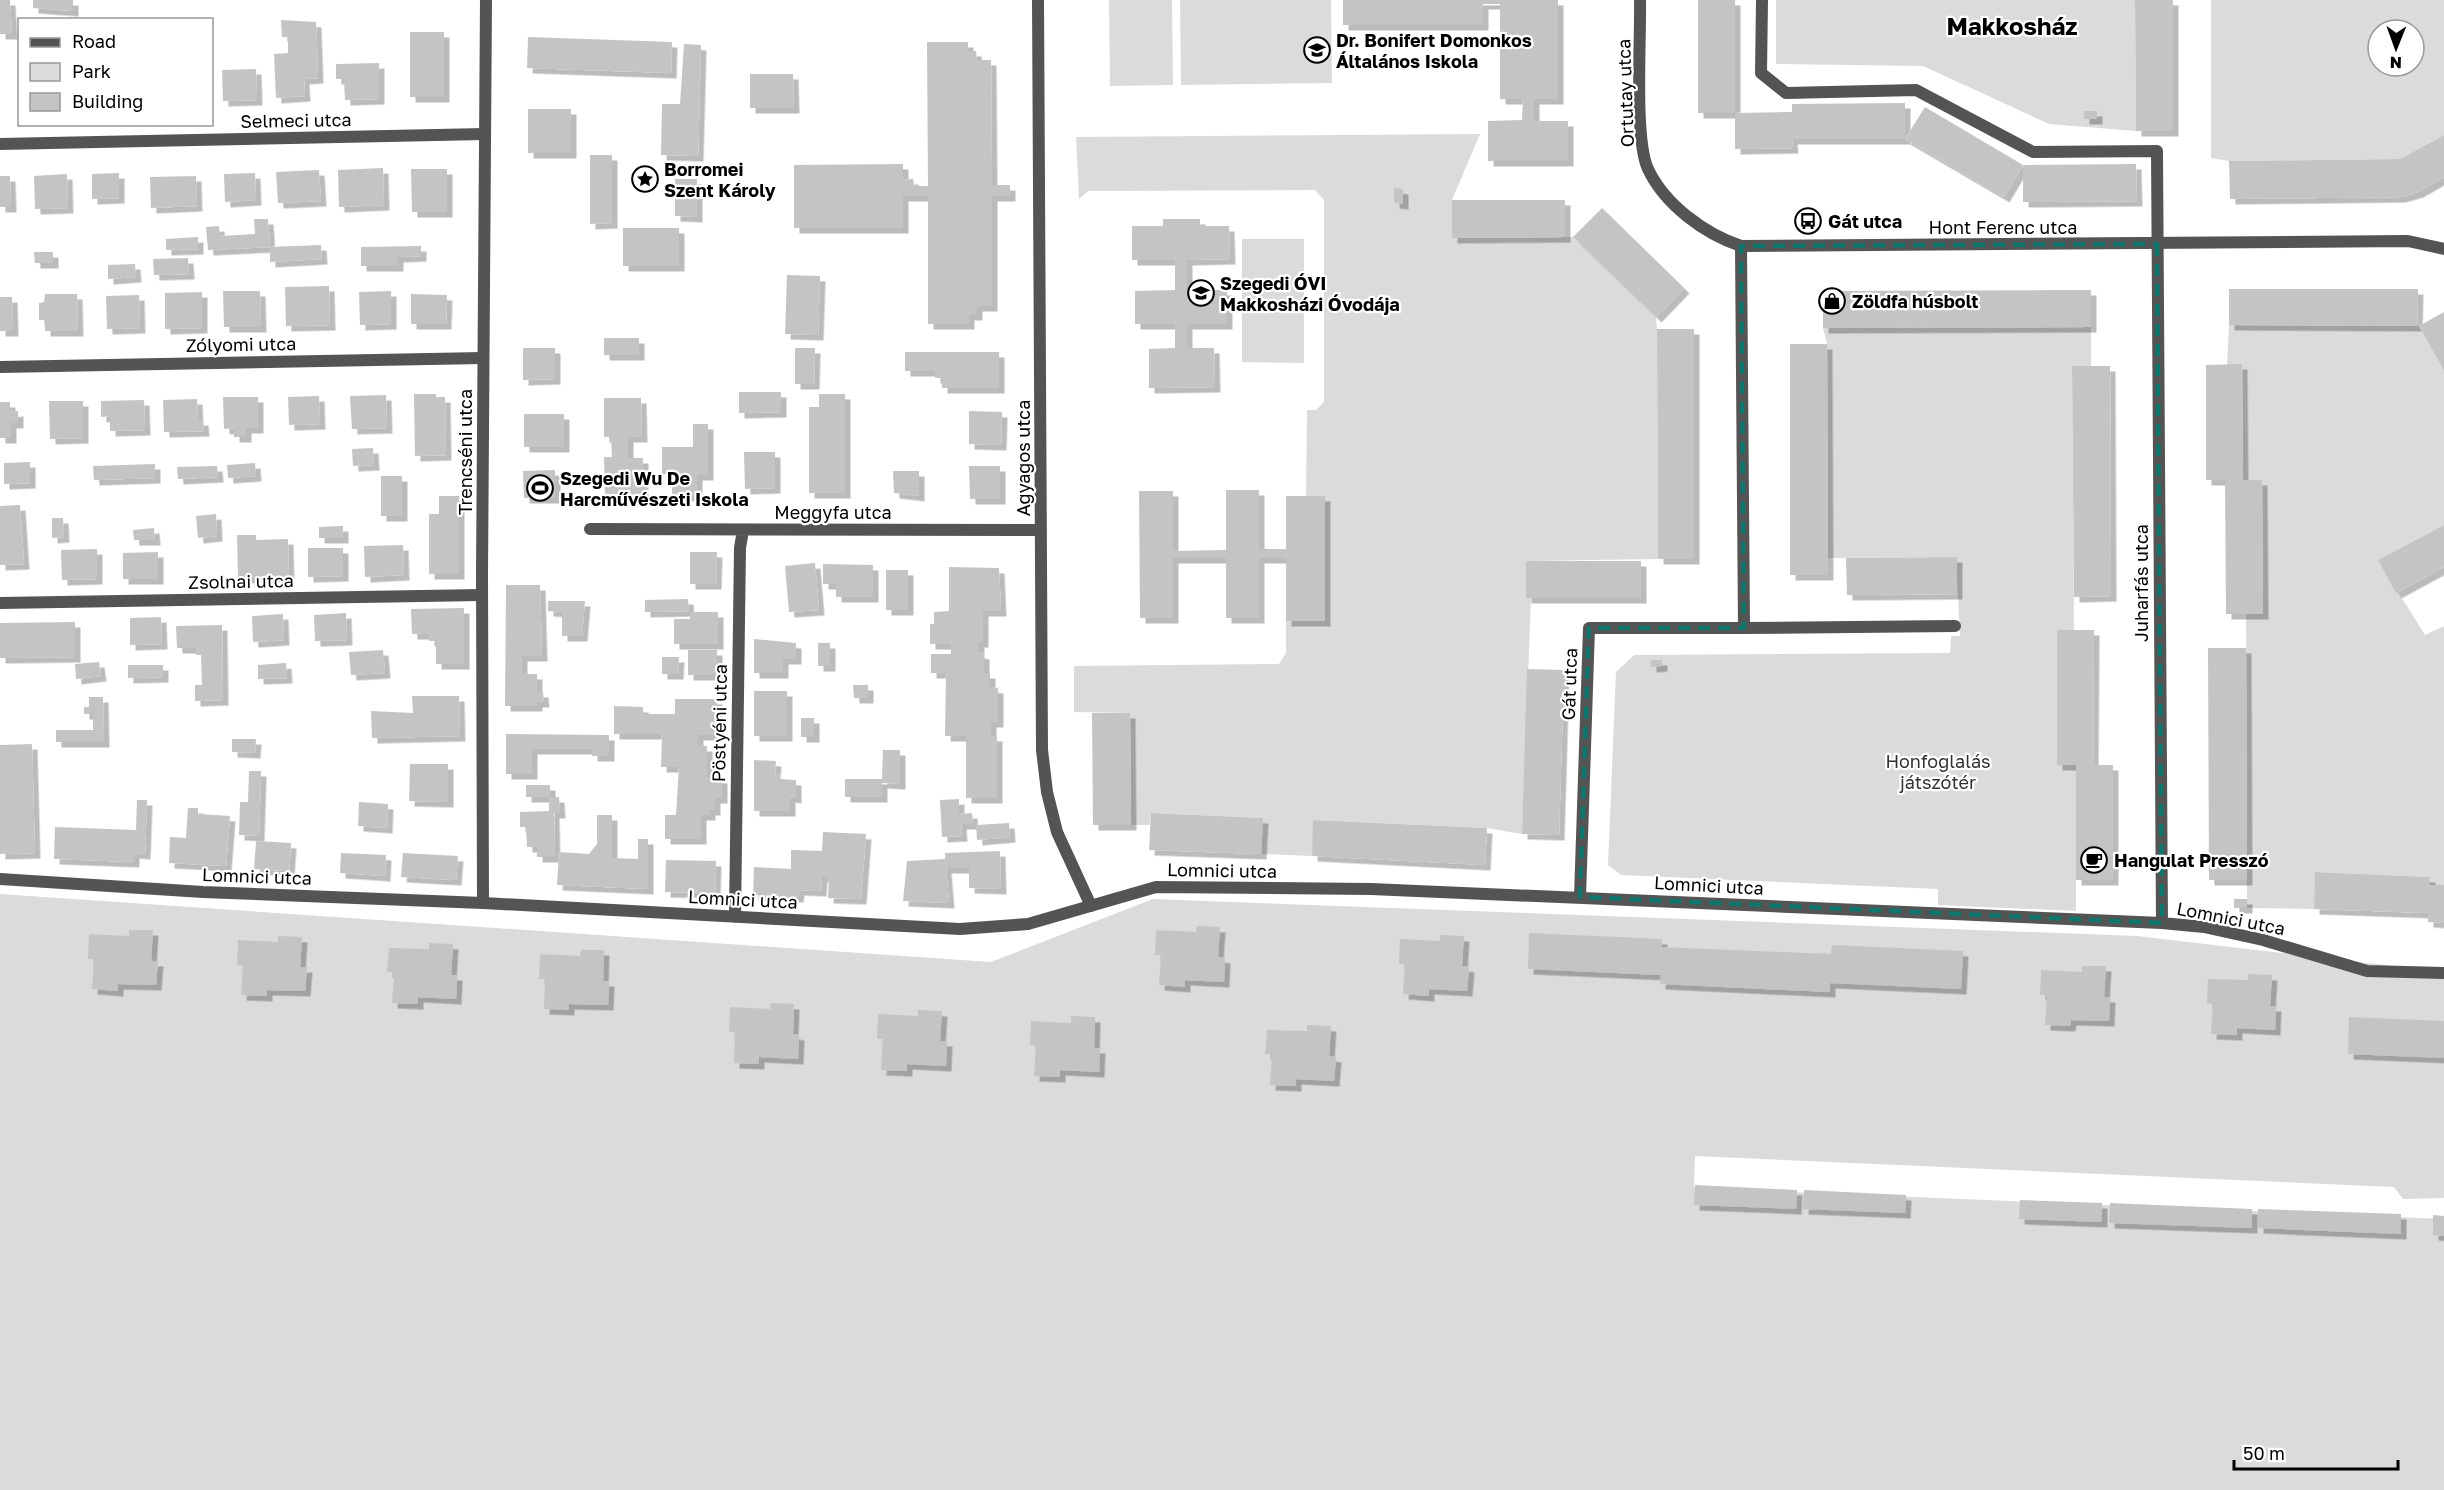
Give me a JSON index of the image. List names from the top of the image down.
{
  "streets": {
    "street": [
      "Ortutay utca",
      "Selmeci utca",
      "Hont Ferenc utca",
      "Zólyomi utca",
      "Trencséni utca",
      "Agyagos utca",
      "Meggyfa utca",
      "Zsolnai utca",
      "Juharfás utca",
      "Gát utca",
      "Pöstyéni utca",
      "Lomnici utca"
    ]
  },
  "crossings": [
    ["Ortutay utca", "Hont Ferenc utca"],
    ["Selmeci utca", "Trencséni utca"],
    ["Hont Ferenc utca", "Juharfás utca"],
    ["Zólyomi utca", "Trencséni utca"],
    ["Trencséni utca", "Zsolnai utca"],
    ["Trencséni utca", "Lomnici utca"],
    ["Agyagos utca", "Meggyfa utca"],
    ["Agyagos utca", "Lomnici utca"],
    ["Meggyfa utca", "Pöstyéni utca"],
    ["Juharfás utca", "Lomnici utca"],
    ["Gát utca", "Lomnici utca"],
    ["Pöstyéni utca", "Lomnici utca"]
  ],
  "districts": ["Makkosház"],
  "parks": ["Honfoglalás játszótér"],
  "places": {
    "school or university": ["Dr. Bonifert Domonkos Általános Iskola", "Szegedi ÓVI Makkosházi Óvodája"],
    "place": ["Borromei Szent Károly"],
    "bus stop": ["Gát utca"],
    "shop": ["Zöldfa húsbolt"],
    "sports": ["Szegedi Wu De Harcművészeti Iskola"],
    "cafe": ["Hangulat Presszó"]
  },
  "legend": ["Road", "Park", "Building"],
  "scale_bar": "50 m",
  "north": "bottom"
}
